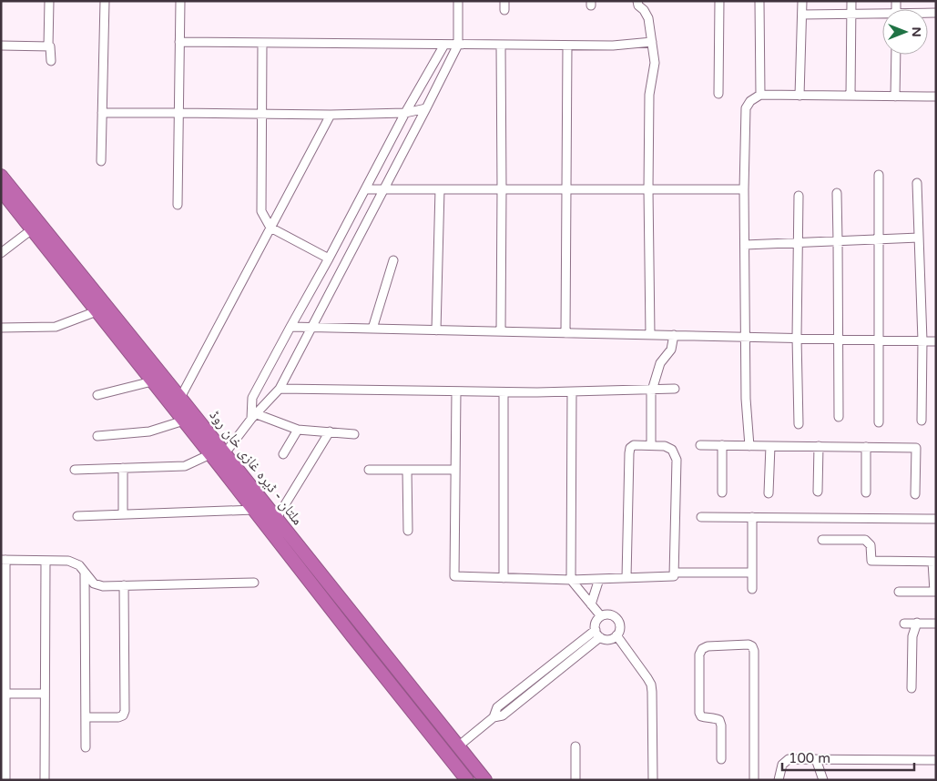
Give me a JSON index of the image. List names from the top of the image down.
{
  "streets": {
    "highway": ["ملتان - ڈیرہ غازی خان روڈ"]
  },
  "scale_bar": "100 m",
  "north": "right"
}
